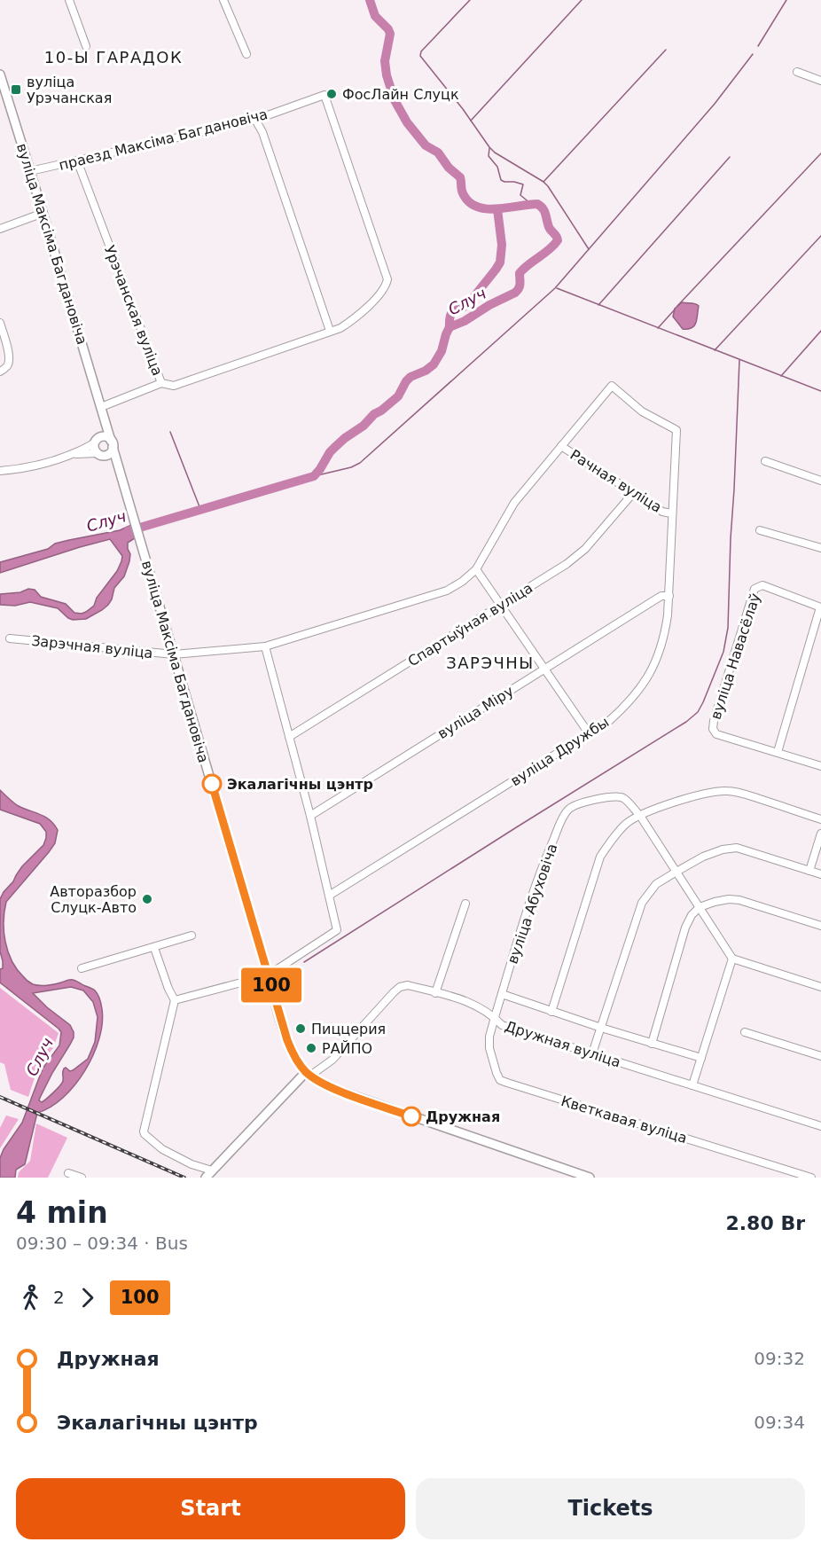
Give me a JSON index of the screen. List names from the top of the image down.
{
  "streets": {
    "main road": ["вуліца Максіма Багдановіча"],
    "street": [
      "праезд Максіма Багдановіча",
      "Урэчанская вуліца",
      "Рачная вуліца",
      "Спартыўная вуліца",
      "Зарэчная вуліца",
      "вуліца Навасёлаў",
      "вуліца Міру",
      "вуліца Дружбы",
      "вуліца Абуховіча",
      "Дружная вуліца",
      "Кветкавая вуліца"
    ]
  },
  "crossings": [
    ["праезд Максіма Багдановіча", "вуліца Максіма Багдановіча"],
    ["праезд Максіма Багдановіча", "Урэчанская вуліца"],
    ["вуліца Максіма Багдановіча", "Зарэчная вуліца"],
    ["вуліца Максіма Багдановіча", "Дружная вуліца"],
    ["Рачная вуліца", "Спартыўная вуліца"],
    ["Рачная вуліца", "вуліца Дружбы"],
    ["вуліца Міру", "вуліца Дружбы"],
    ["вуліца Абуховіча", "Дружная вуліца"],
    ["вуліца Абуховіча", "Кветкавая вуліца"],
    ["Дружная вуліца", "Кветкавая вуліца"]
  ],
  "districts": ["10-Ы ГАРАДОК", "ЗАРЭЧНЫ"],
  "water": ["Случ"],
  "places": {
    "transit": ["вуліца Урэчанская"],
    "other": [
      "ФосЛайн Слуцк",
      "Экалагічны цэнтр",
      "Авторазбор Слуцк-Авто",
      "Пиццерия",
      "РАЙПО",
      "Дружная"
    ]
  },
  "lines": ["bus line 100"],
  "page": {
    "on_map": "100",
    "heading": ["4 min", "09:30 – 09:34 · Bus", "2.80 Br"],
    "legs": ["2", "100"],
    "list": [
      {
        "name": "Дружная",
        "value": "09:32"
      },
      {
        "name": "Экалагічны цэнтр",
        "value": "09:34"
      }
    ],
    "buttons": ["Start", "Tickets"]
  }
}
